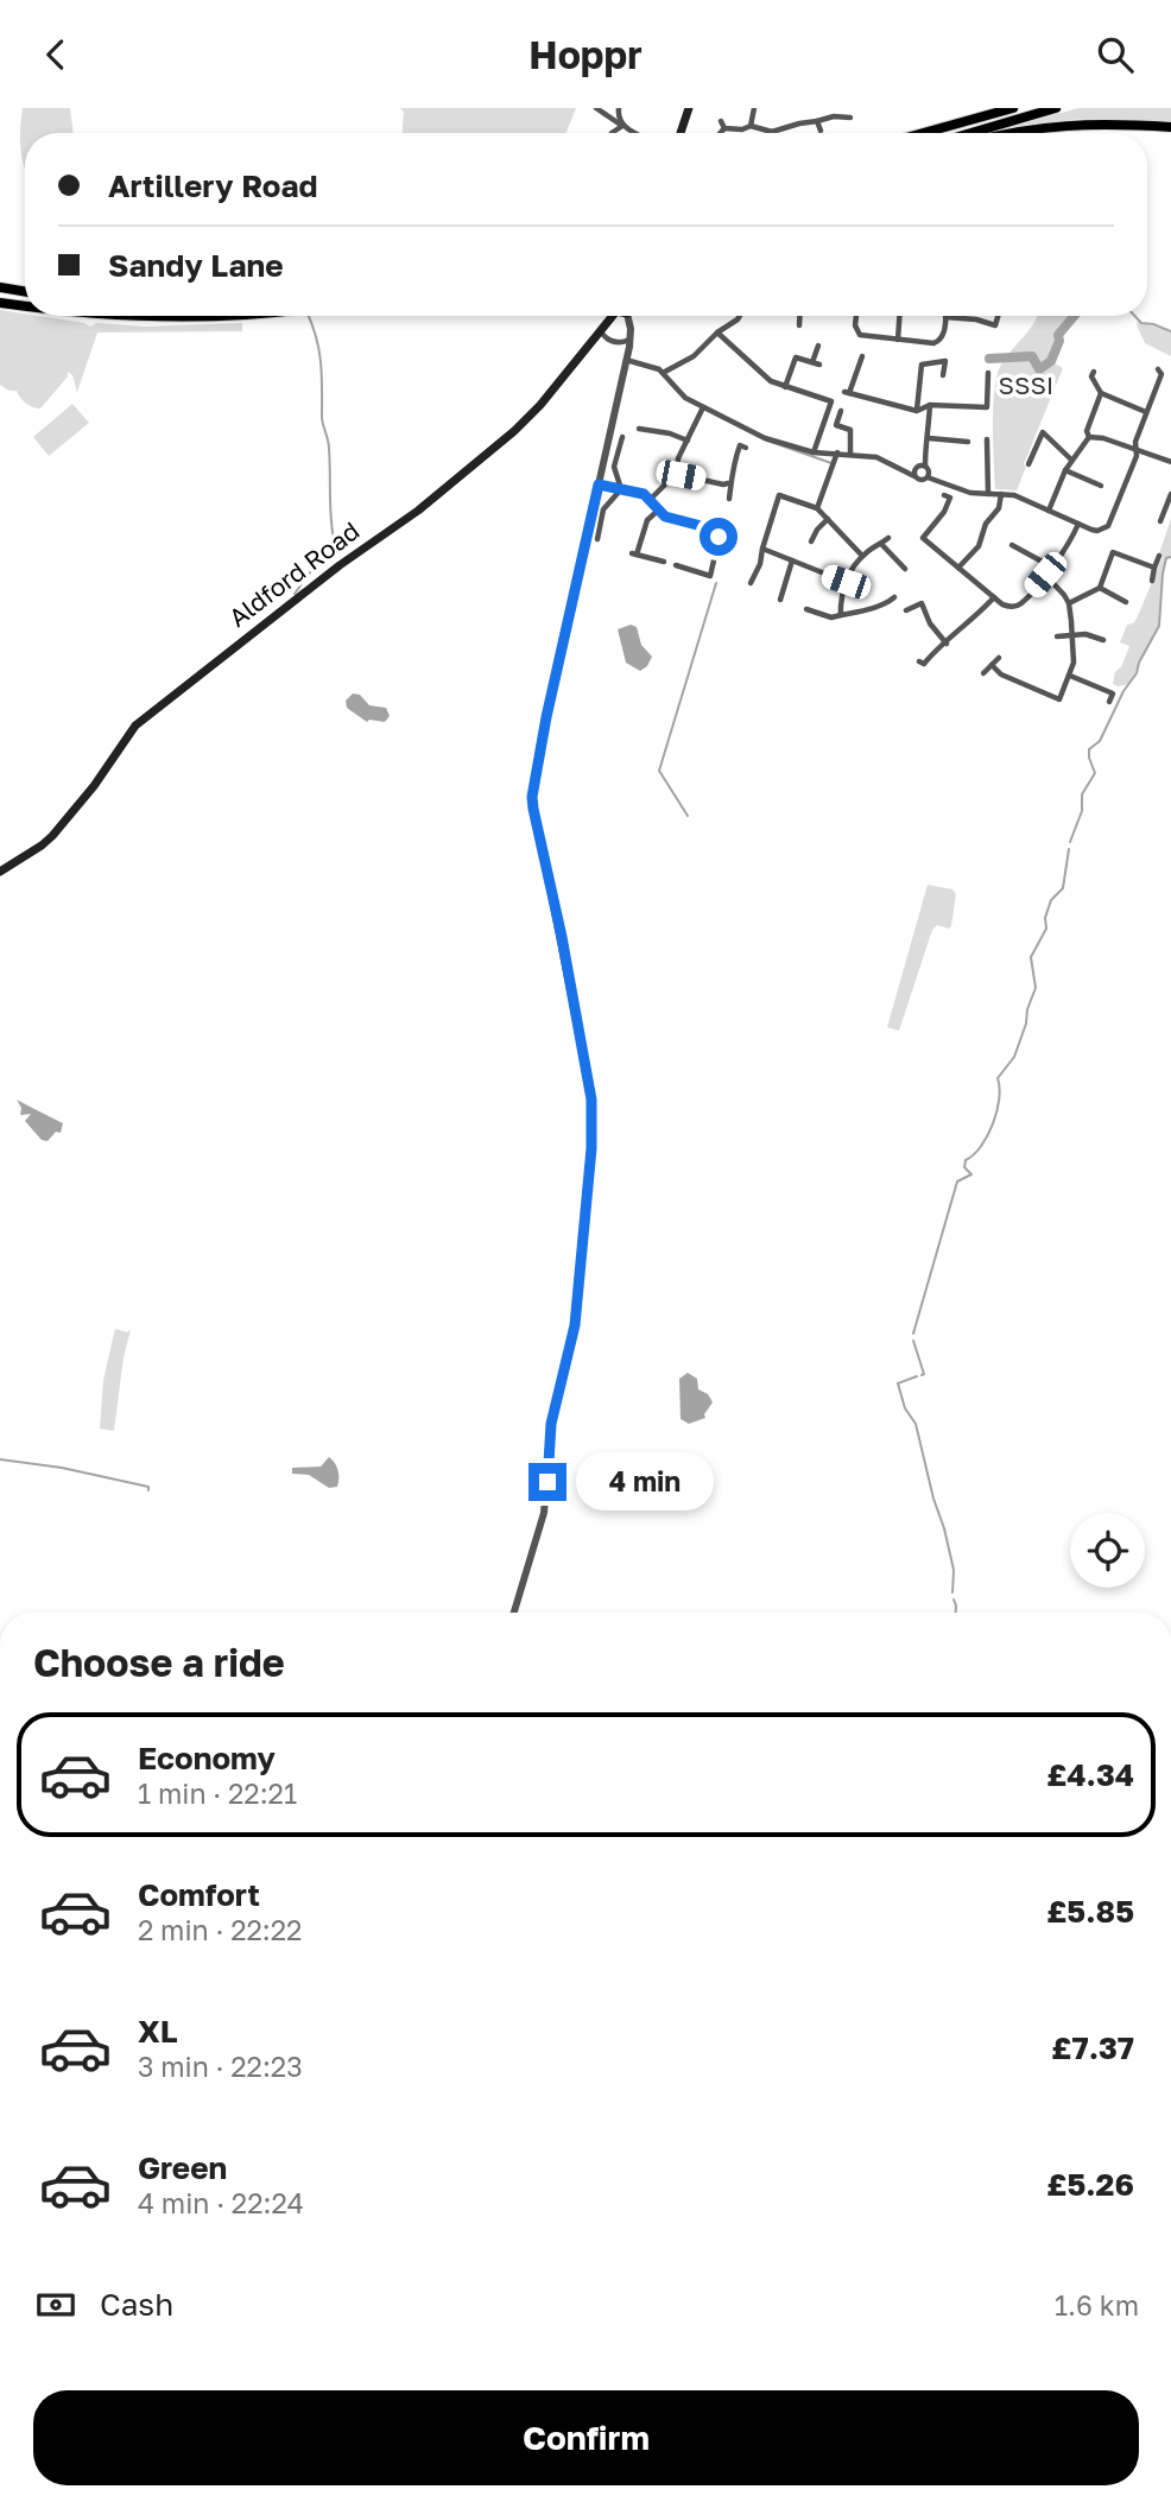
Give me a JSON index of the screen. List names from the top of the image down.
{
  "streets": {
    "main road": ["Aldford Road"]
  },
  "parks": ["SSSI"],
  "page": {
    "header": "Hoppr",
    "banner": ["Artillery Road", "Sandy Lane"],
    "bubble": "4 min",
    "heading": "Choose a ride",
    "list": [
      {
        "name": "Economy",
        "note": "1 min · 22:21",
        "value": "£4.34"
      },
      {
        "name": "Comfort",
        "note": "2 min · 22:22",
        "value": "£5.85"
      },
      {
        "name": "XL",
        "note": "3 min · 22:23",
        "value": "£7.37"
      },
      {
        "name": "Green",
        "note": "4 min · 22:24",
        "value": "£5.26"
      }
    ],
    "pay": ["Cash", "1.6 km"],
    "buttons": "Confirm"
  }
}
